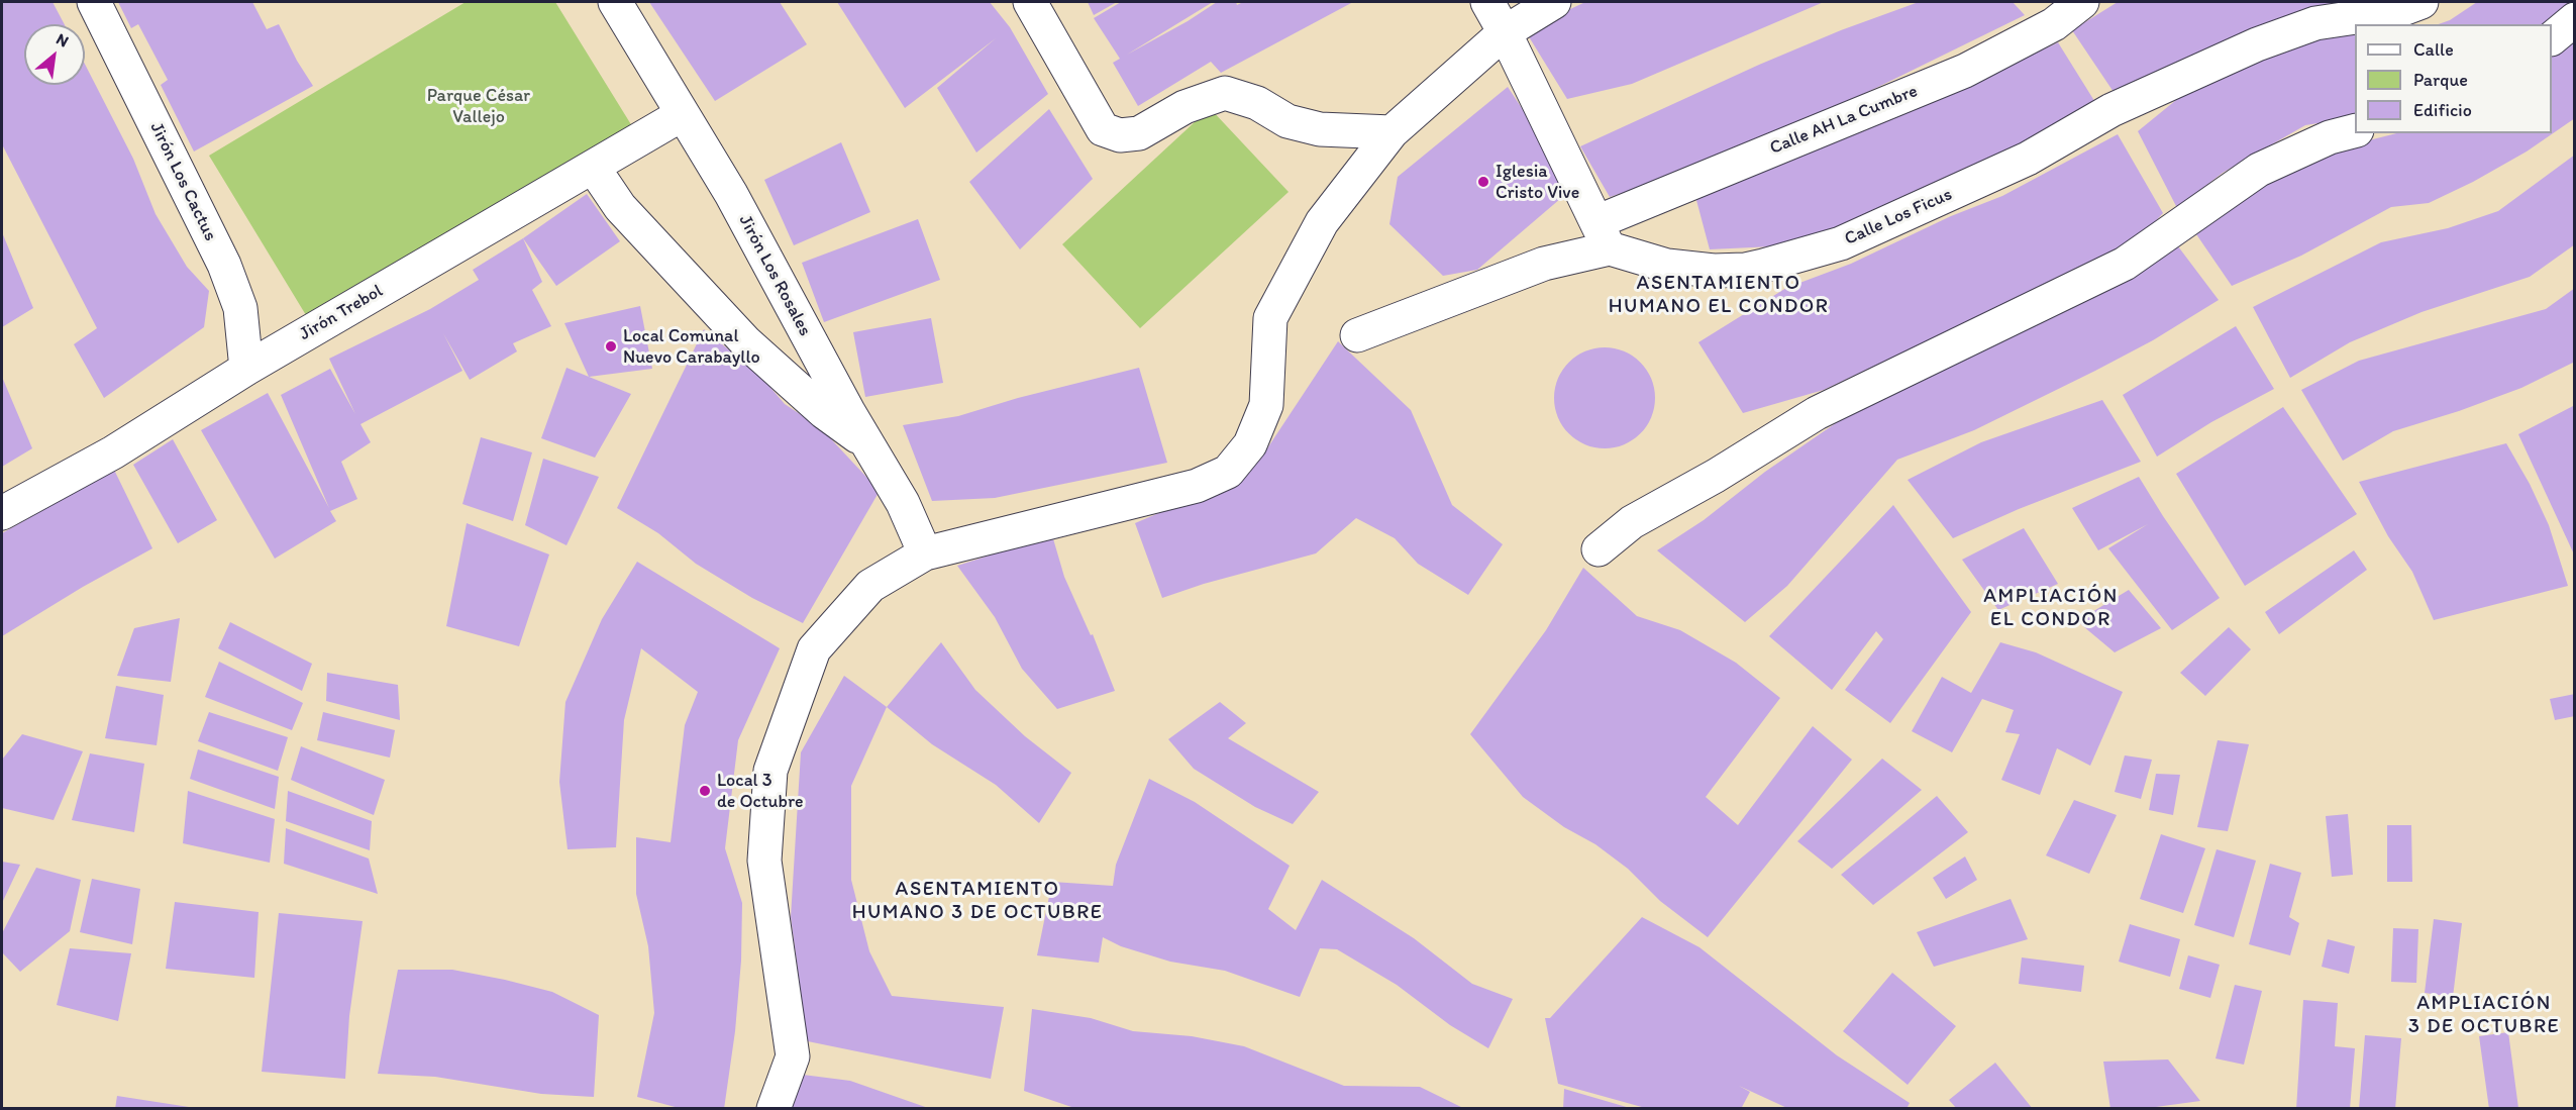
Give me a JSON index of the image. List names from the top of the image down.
{
  "streets": {
    "street": [
      "Calle AH La Cumbre",
      "Jirón Los Cactus",
      "Calle Los Ficus",
      "Jirón Los Rosales",
      "Jirón Trebol"
    ]
  },
  "crossings": [
    ["Calle AH La Cumbre", "Calle Los Ficus"],
    ["Jirón Los Cactus", "Jirón Trebol"],
    ["Jirón Los Rosales", "Jirón Trebol"]
  ],
  "districts": [
    "ASENTAMIENTO HUMANO EL CONDOR",
    "AMPLIACIÓN EL CONDOR",
    "ASENTAMIENTO HUMANO 3 DE OCTUBRE",
    "AMPLIACIÓN 3 DE OCTUBRE"
  ],
  "parks": ["Parque César Vallejo"],
  "places": ["Iglesia Cristo Vive", "Local Comunal Nuevo Carabayllo", "Local 3 de Octubre"],
  "legend": ["Calle", "Parque", "Edificio"],
  "north": "top right"
}
